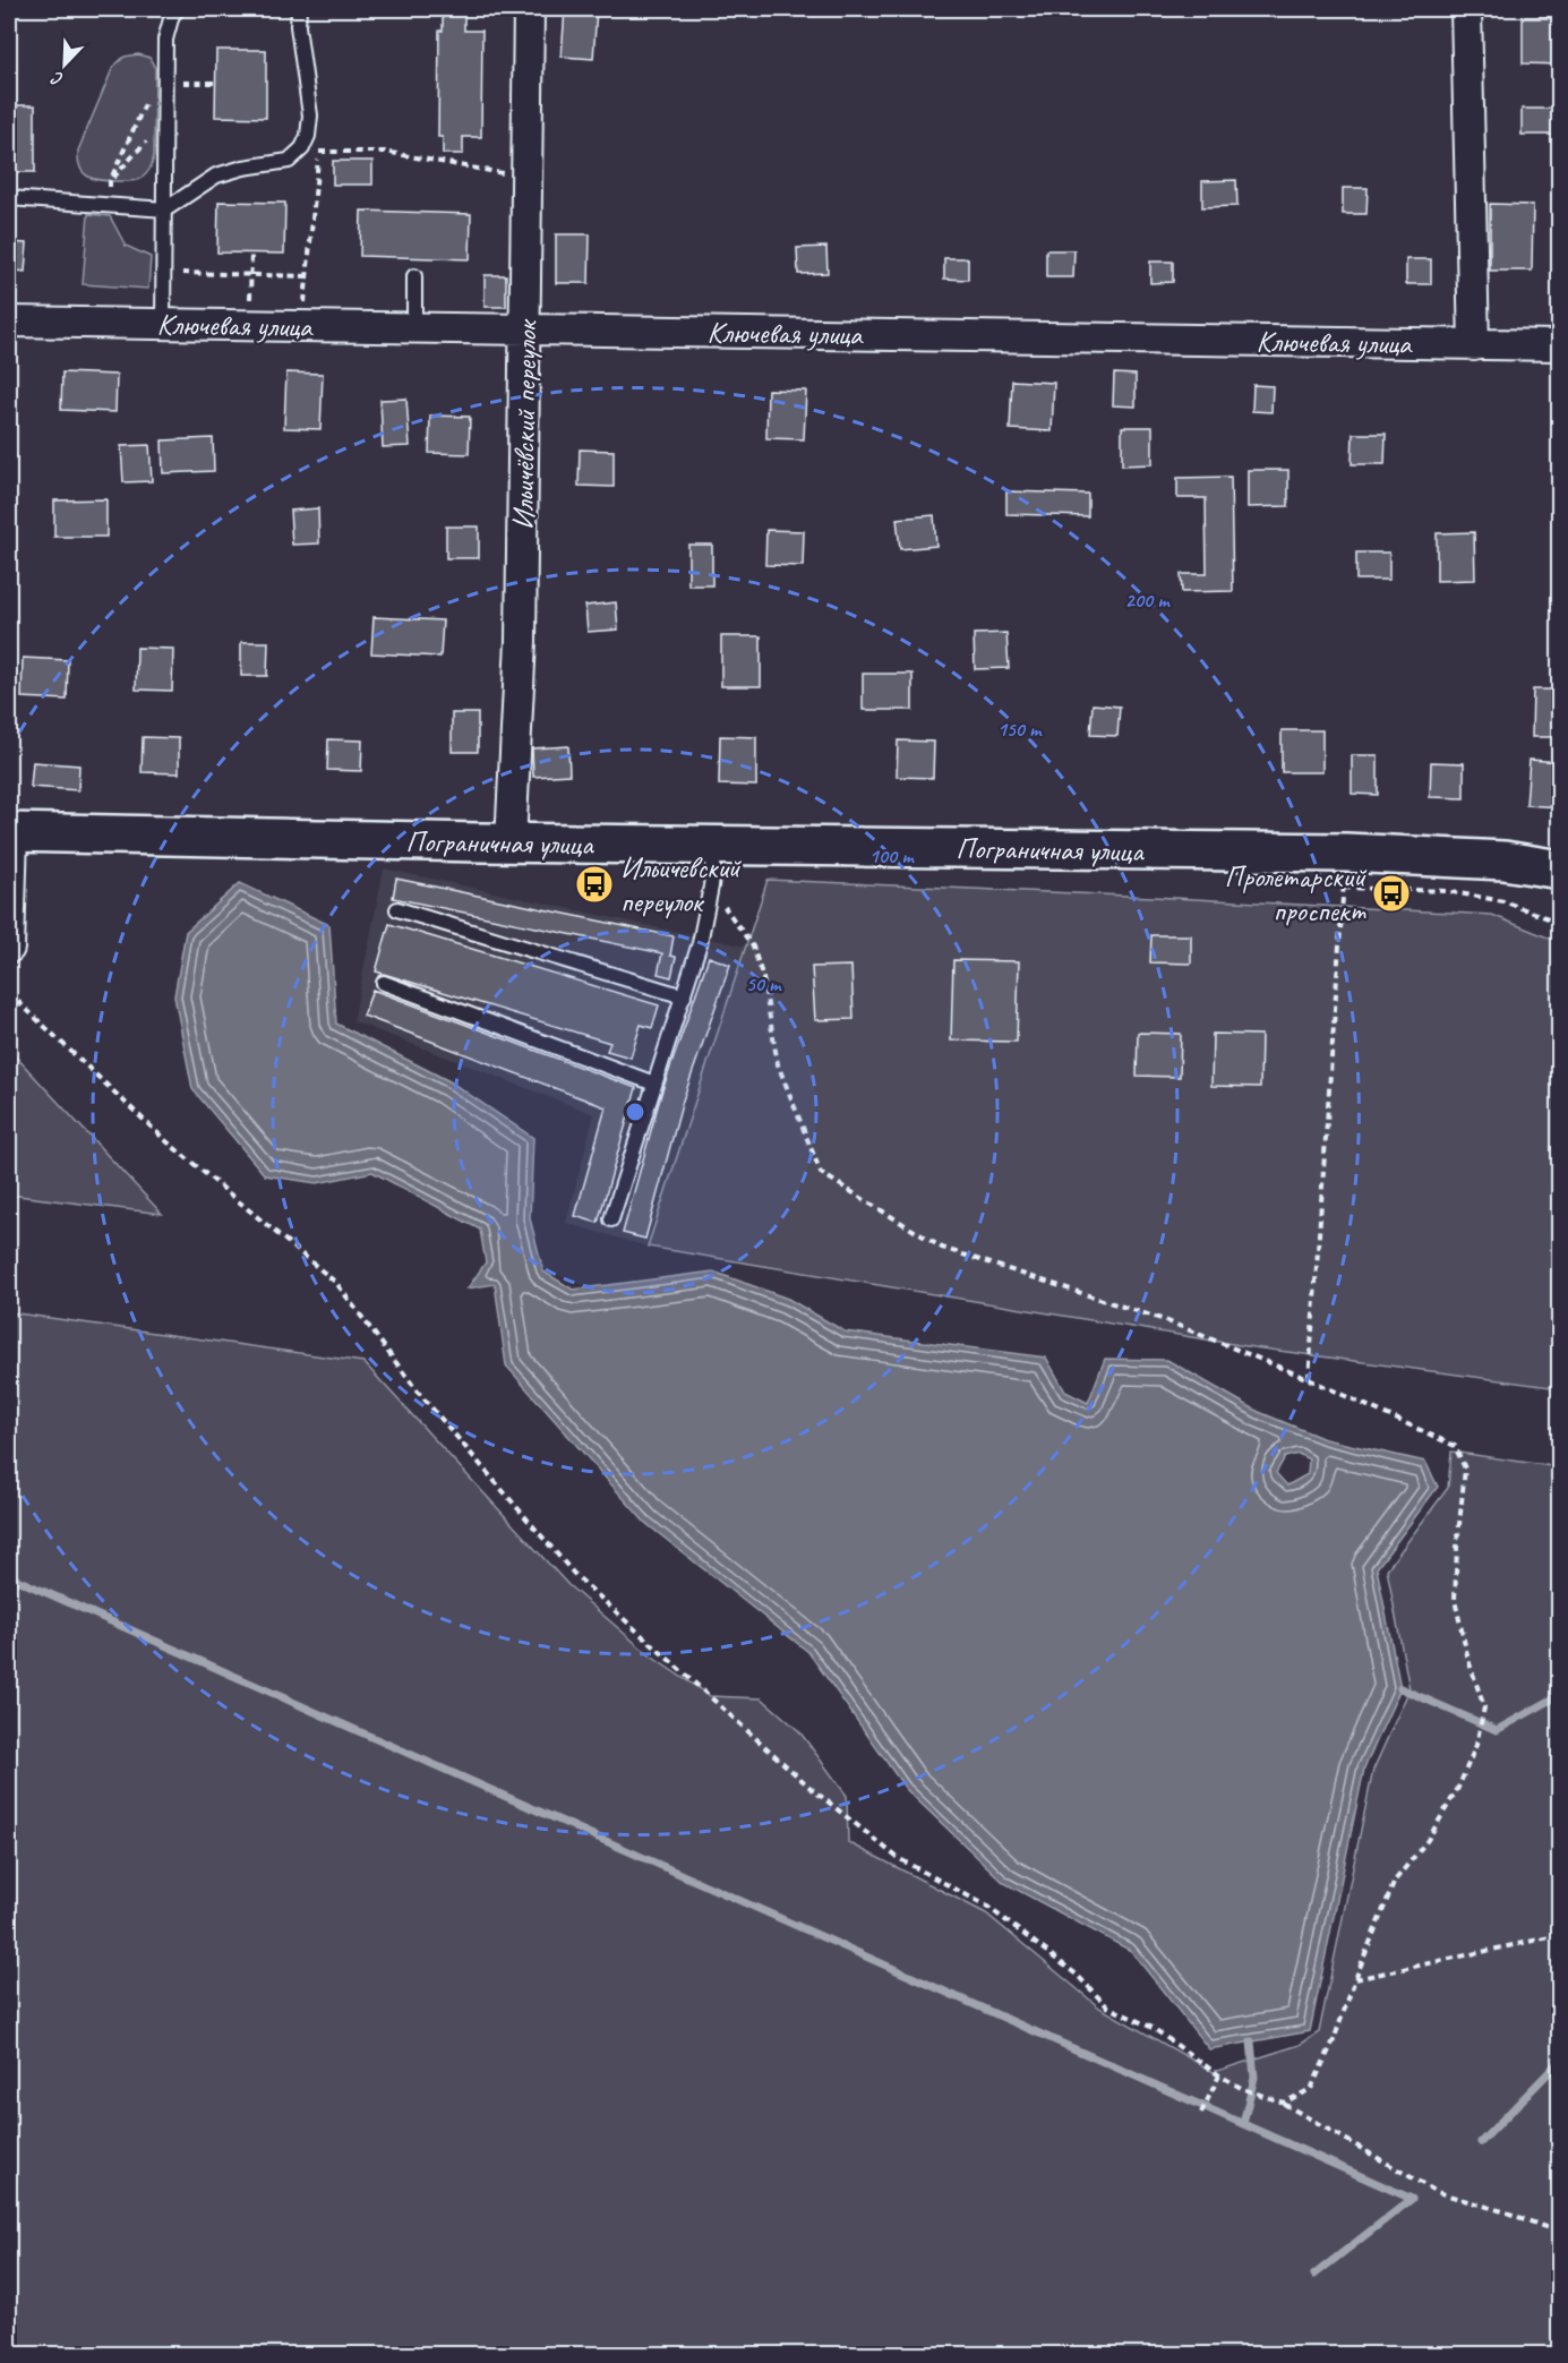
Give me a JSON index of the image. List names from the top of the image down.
{
  "streets": {
    "main road": ["Пограничная улица"],
    "street": ["Ключевая улица", "Ильичёвский переулок"]
  },
  "crossings": [
    ["Ключевая улица", "Ильичёвский переулок"],
    ["Ильичёвский переулок", "Пограничная улица"]
  ],
  "places": {
    "bus stop": ["Ильичевский переулок", "Пролетарский проспект"]
  },
  "north": "bottom left",
  "rings": [
    "200 m",
    "150 m",
    "100 m",
    "50 m"
  ]
}
